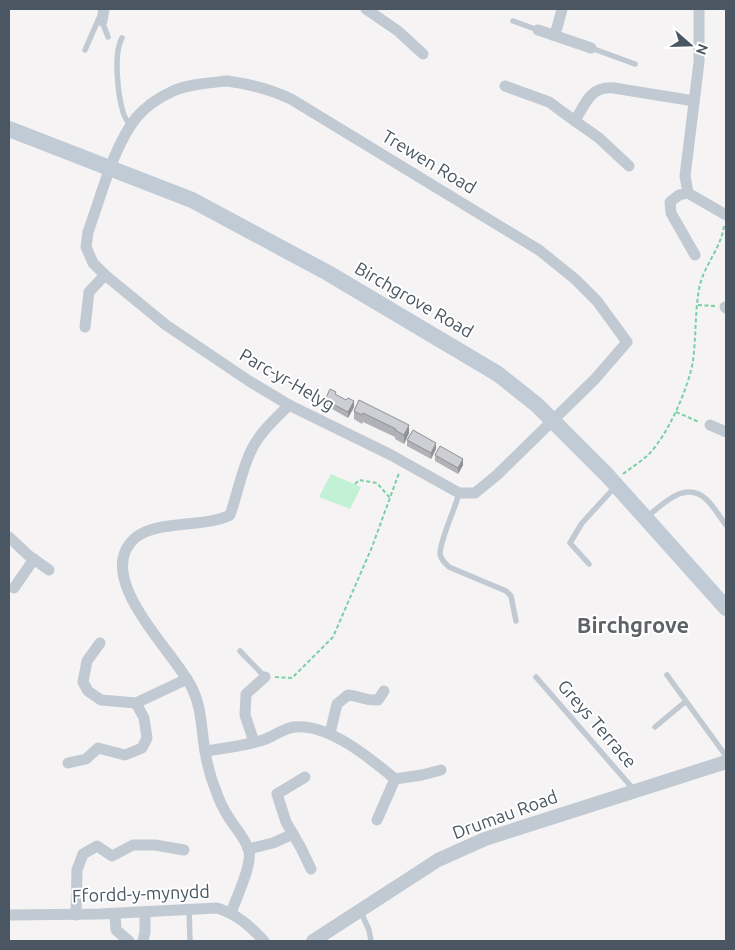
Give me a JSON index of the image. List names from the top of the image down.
{
  "streets": {
    "main road": ["Birchgrove Road"],
    "street": [
      "Trewen Road",
      "Parc-yr-Helyg",
      "Drumau Road",
      "Ffordd-y-mynydd"
    ],
    "lane": ["Greys Terrace"]
  },
  "crossings": [
    ["Trewen Road", "Birchgrove Road"],
    ["Trewen Road", "Parc-yr-Helyg"],
    ["Birchgrove Road", "Parc-yr-Helyg"],
    ["Greys Terrace", "Drumau Road"]
  ],
  "districts": ["Birchgrove"],
  "north": "right"
}
